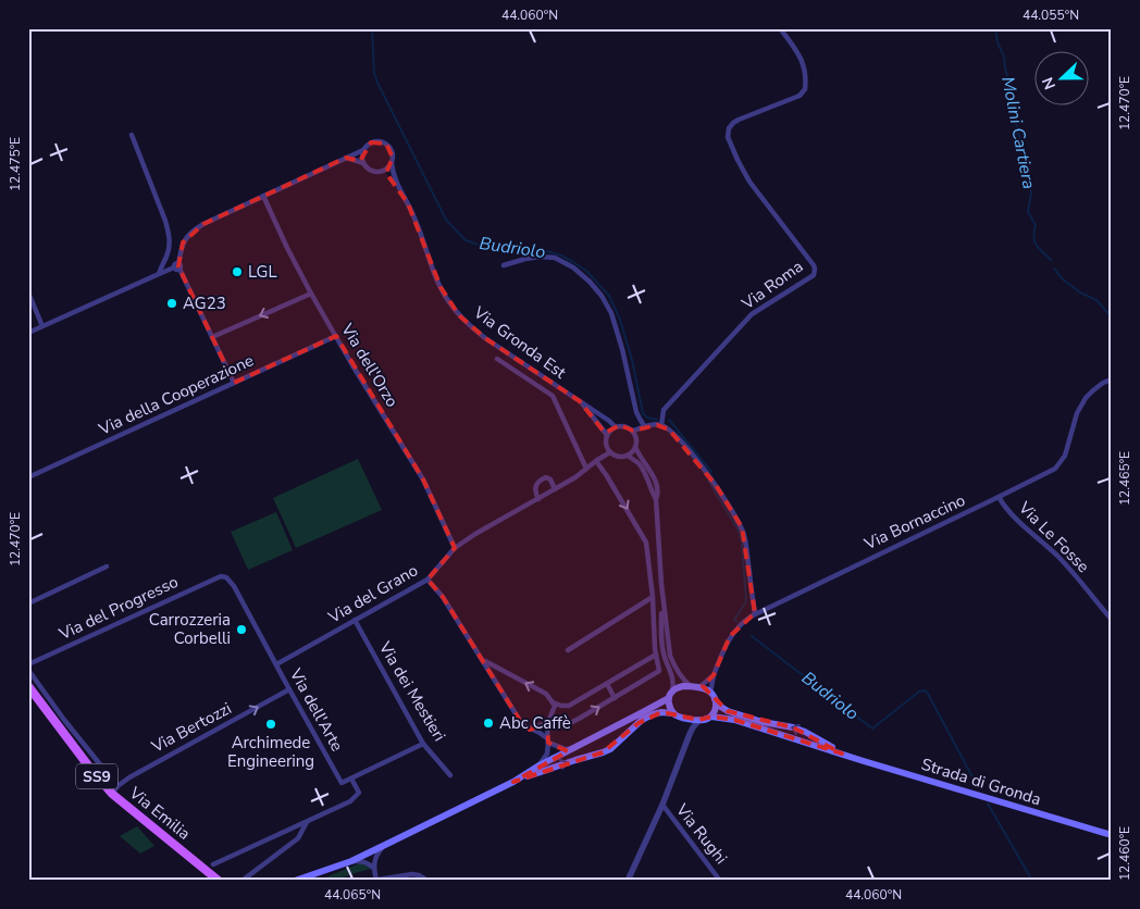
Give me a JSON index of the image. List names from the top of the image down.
{
  "streets": {
    "main road": ["SS9", "Strada di Gronda", "Via Emilia"],
    "street": [
      "Via Roma",
      "Via Gronda Est",
      "Via dell'Orzo",
      "Via della Cooperazione",
      "Via Bornaccino",
      "Via Le Fosse",
      "Via del Grano",
      "Via del Progresso",
      "Via dei Mestieri",
      "Via dell'Arte",
      "Via Bertozzi",
      "Via Rughi"
    ]
  },
  "crossings": [
    ["Via Gronda Est", "Via dell'Orzo"],
    ["Via dell'Orzo", "Via della Cooperazione"],
    ["Via dell'Orzo", "Via del Grano"],
    ["Via Bornaccino", "Via Le Fosse"],
    ["Via Bornaccino", "Strada di Gronda"],
    ["Via del Grano", "Via dei Mestieri"],
    ["Via del Grano", "Via dell'Arte"],
    ["Via del Progresso", "Via dell'Arte"],
    ["Via dell'Arte", "Via Bertozzi"],
    ["Via Bertozzi", "Via Emilia"]
  ],
  "one_way": ["Via Bertozzi"],
  "water": ["Molini Cartiera", "Budriolo"],
  "places": [
    "LGL",
    "AG23",
    "Carrozzeria Corbelli",
    "Abc Caffè",
    "Archimede Engineering"
  ],
  "north": "left",
  "coordinates": [
    "44.060°N",
    "44.055°N",
    "12.470°E",
    "12.475°E",
    "12.465°E",
    "12.460°E",
    "44.065°N"
  ]
}
